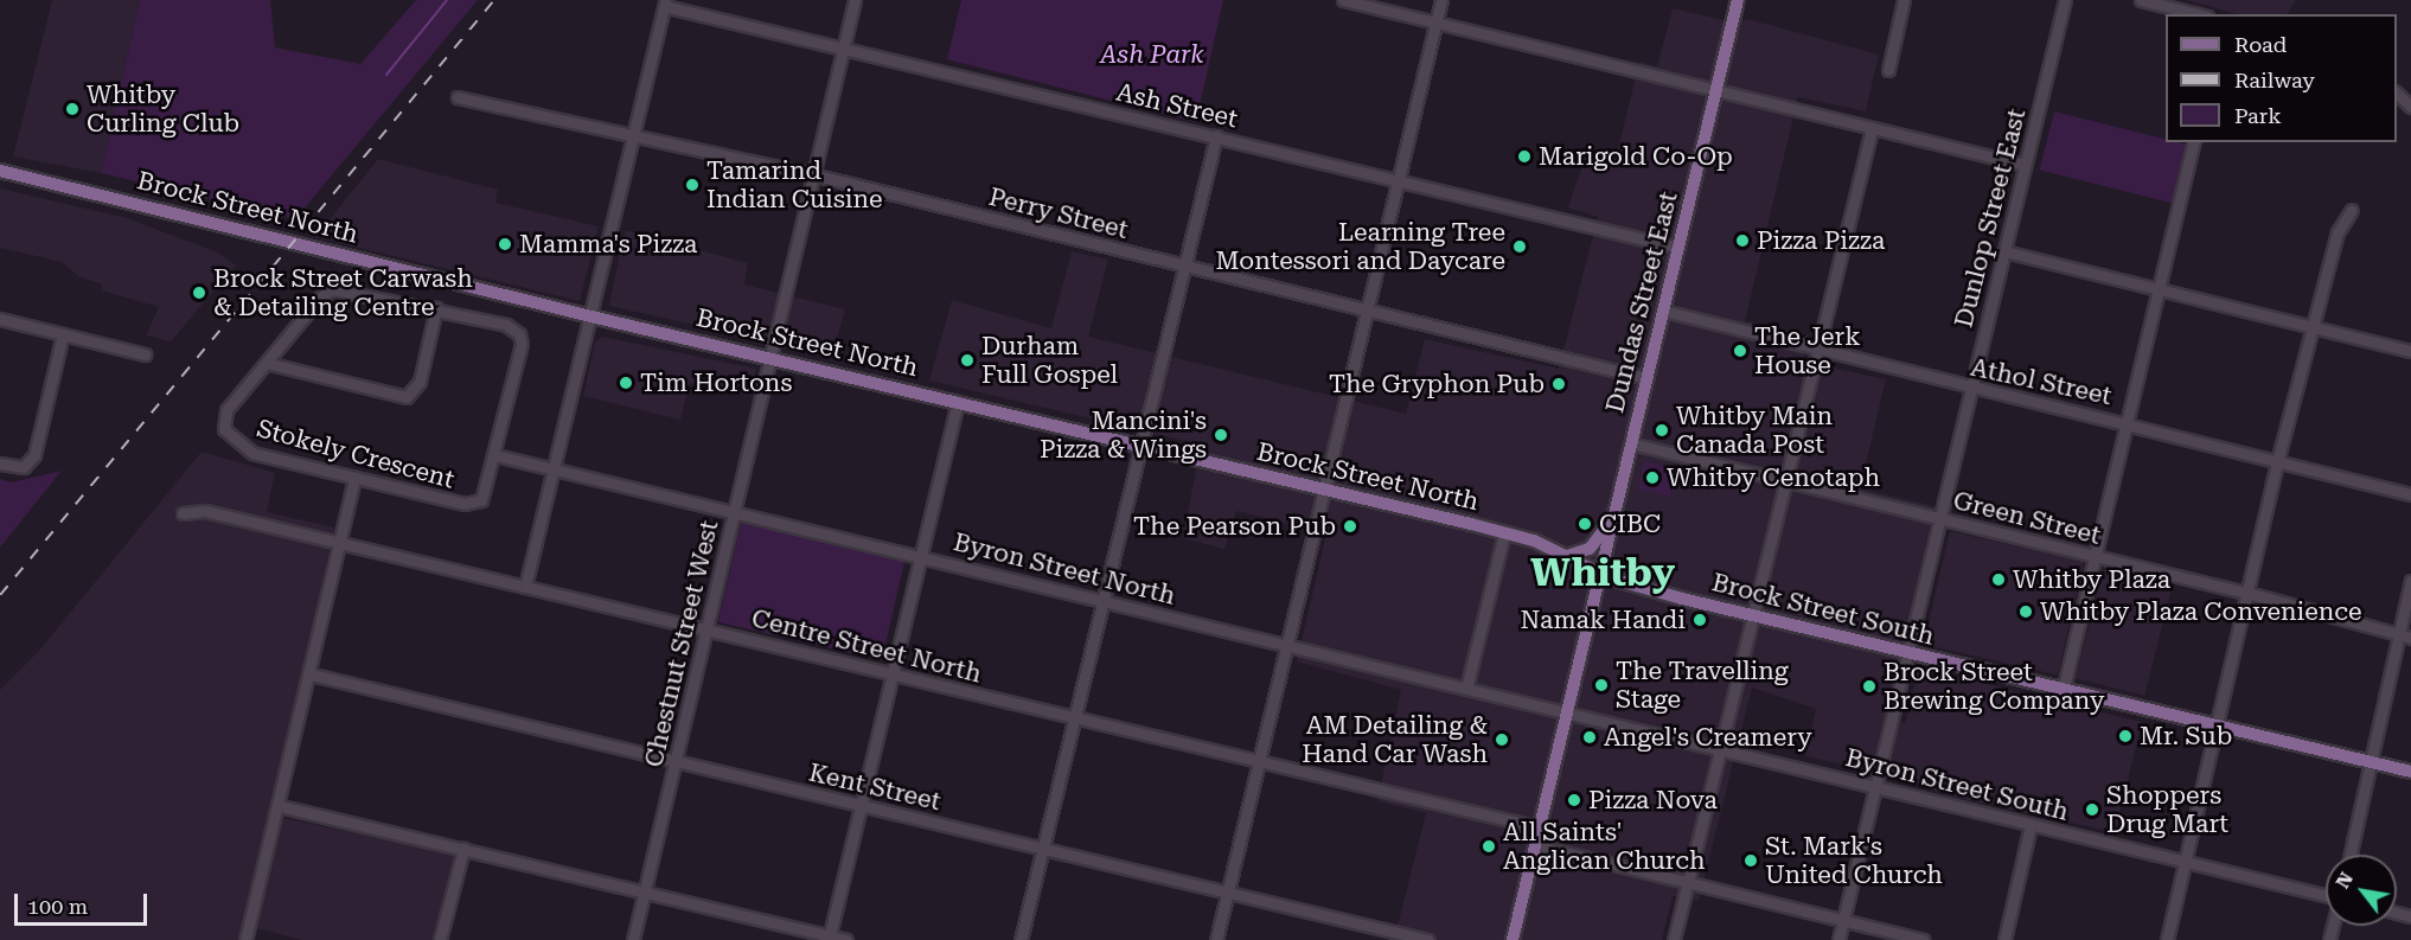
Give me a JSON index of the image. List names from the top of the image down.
{
  "streets": {
    "main road": ["Brock Street North", "Dundas Street East", "Brock Street South"],
    "street": [
      "Ash Street",
      "Perry Street",
      "Dunlop Street East",
      "Athol Street",
      "Stokely Crescent",
      "Green Street",
      "Byron Street North",
      "Chestnut Street West",
      "Centre Street North",
      "Byron Street South",
      "Kent Street"
    ]
  },
  "crossings": [
    ["Ash Street", "Dundas Street East"],
    ["Ash Street", "Chestnut Street West"],
    ["Brock Street North", "Dundas Street East"],
    ["Brock Street North", "Brock Street South"],
    ["Brock Street North", "Chestnut Street West"],
    ["Perry Street", "Dundas Street East"],
    ["Perry Street", "Chestnut Street West"],
    ["Dunlop Street East", "Athol Street"],
    ["Dunlop Street East", "Green Street"],
    ["Dunlop Street East", "Brock Street South"],
    ["Dunlop Street East", "Byron Street South"],
    ["Dundas Street East", "Athol Street"],
    ["Dundas Street East", "Green Street"],
    ["Dundas Street East", "Byron Street North"],
    ["Dundas Street East", "Brock Street South"],
    ["Dundas Street East", "Centre Street North"],
    ["Dundas Street East", "Byron Street South"],
    ["Stokely Crescent", "Byron Street North"],
    ["Byron Street North", "Chestnut Street West"],
    ["Byron Street North", "Byron Street South"],
    ["Chestnut Street West", "Centre Street North"],
    ["Chestnut Street West", "Kent Street"]
  ],
  "districts": ["Whitby"],
  "parks": ["Ash Park"],
  "places": [
    "Whitby Curling Club",
    "Marigold Co-Op",
    "Tamarind Indian Cuisine",
    "Pizza Pizza",
    "Mamma's Pizza",
    "Learning Tree Montessori and Daycare",
    "Brock Street Carwash & Detailing Centre",
    "The Jerk House",
    "Durham Full Gospel",
    "Tim Hortons",
    "The Gryphon Pub",
    "Whitby Main Canada Post",
    "Mancini's Pizza & Wings",
    "Whitby Cenotaph",
    "CIBC",
    "The Pearson Pub",
    "Whitby Plaza",
    "Whitby Plaza Convenience",
    "Namak Handi",
    "The Travelling Stage",
    "Brock Street Brewing Company",
    "Mr. Sub",
    "Angel's Creamery",
    "AM Detailing & Hand Car Wash",
    "Pizza Nova",
    "Shoppers Drug Mart",
    "All Saints' Anglican Church",
    "St. Mark's United Church"
  ],
  "legend": ["Road", "Railway", "Park"],
  "scale_bar": "100 m",
  "north": "top left"
}
